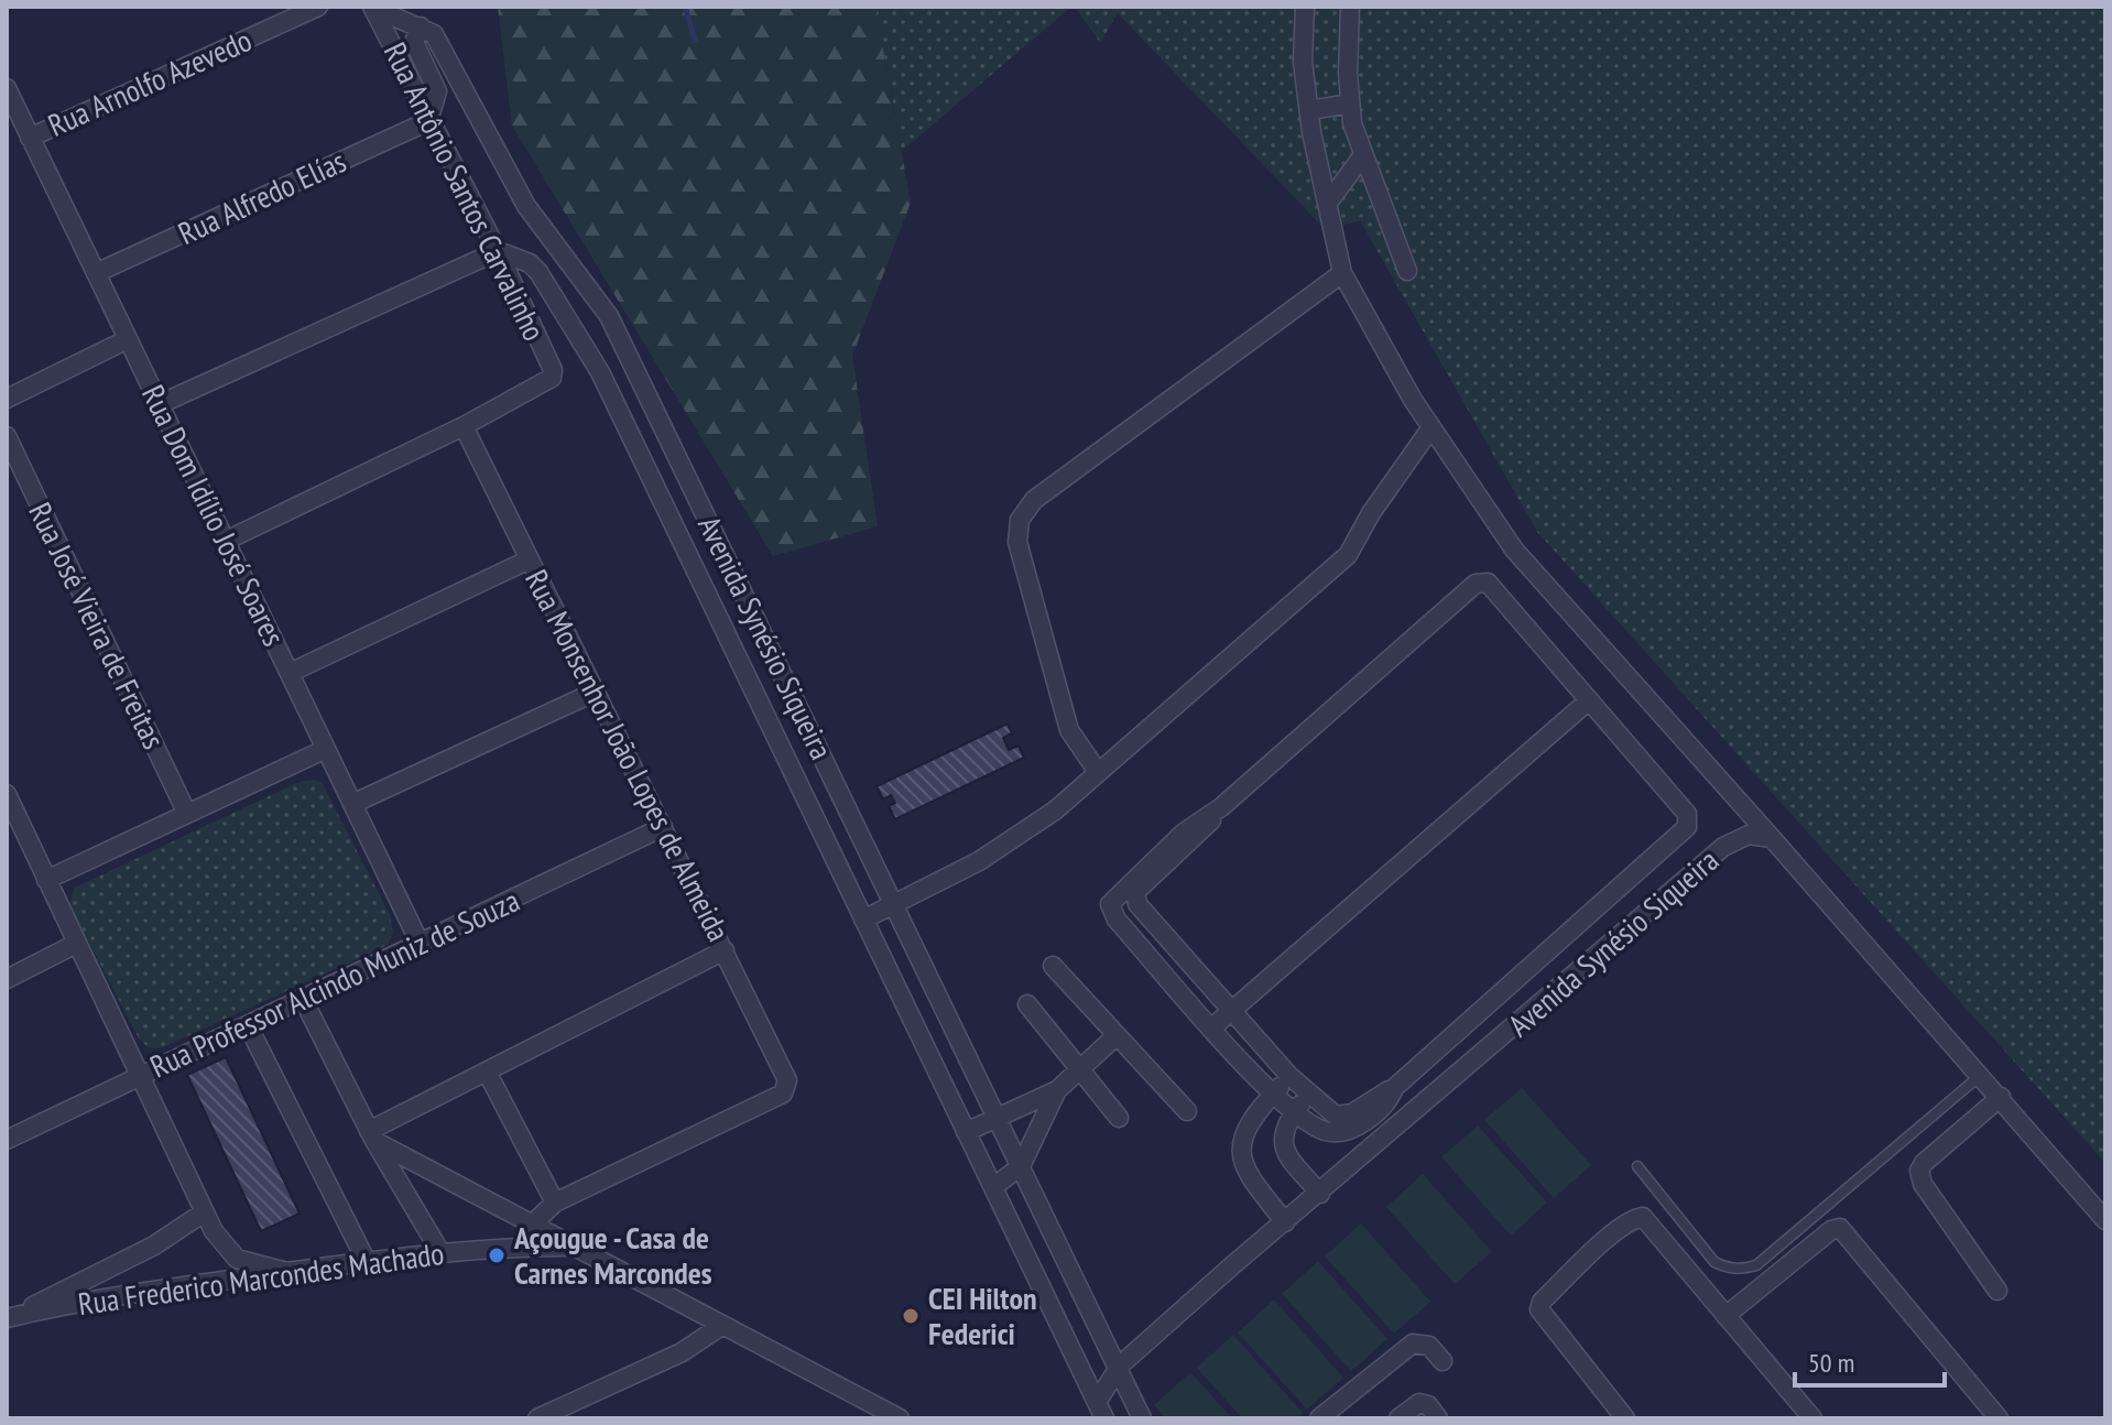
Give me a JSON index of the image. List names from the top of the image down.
{
  "streets": {
    "street": [
      "Rua Arnolfo Azevedo",
      "Rua Antônio Santos Carvalinho",
      "Rua Alfredo Elías",
      "Rua Dom Idílio José Soares",
      "Rua José Vieira de Freitas",
      "Avenida Synésio Siqueira",
      "Rua Monsenhor João Lopes de Almeida",
      "Rua Professor Alcindo Muniz de Souza",
      "Rua Frederico Marcondes Machado"
    ]
  },
  "crossings": [
    ["Rua Arnolfo Azevedo", "Rua Dom Idílio José Soares"],
    ["Rua Antônio Santos Carvalinho", "Rua Alfredo Elías"],
    ["Rua Antônio Santos Carvalinho", "Avenida Synésio Siqueira"],
    ["Rua Antônio Santos Carvalinho", "Rua Monsenhor João Lopes de Almeida"],
    ["Rua Alfredo Elías", "Rua Dom Idílio José Soares"],
    ["Rua Dom Idílio José Soares", "Rua Professor Alcindo Muniz de Souza"],
    ["Rua Monsenhor João Lopes de Almeida", "Rua Professor Alcindo Muniz de Souza"]
  ],
  "places": ["Açougue - Casa de Carnes Marcondes", "CEI Hilton Federici"],
  "scale_bar": "50 m"
}
